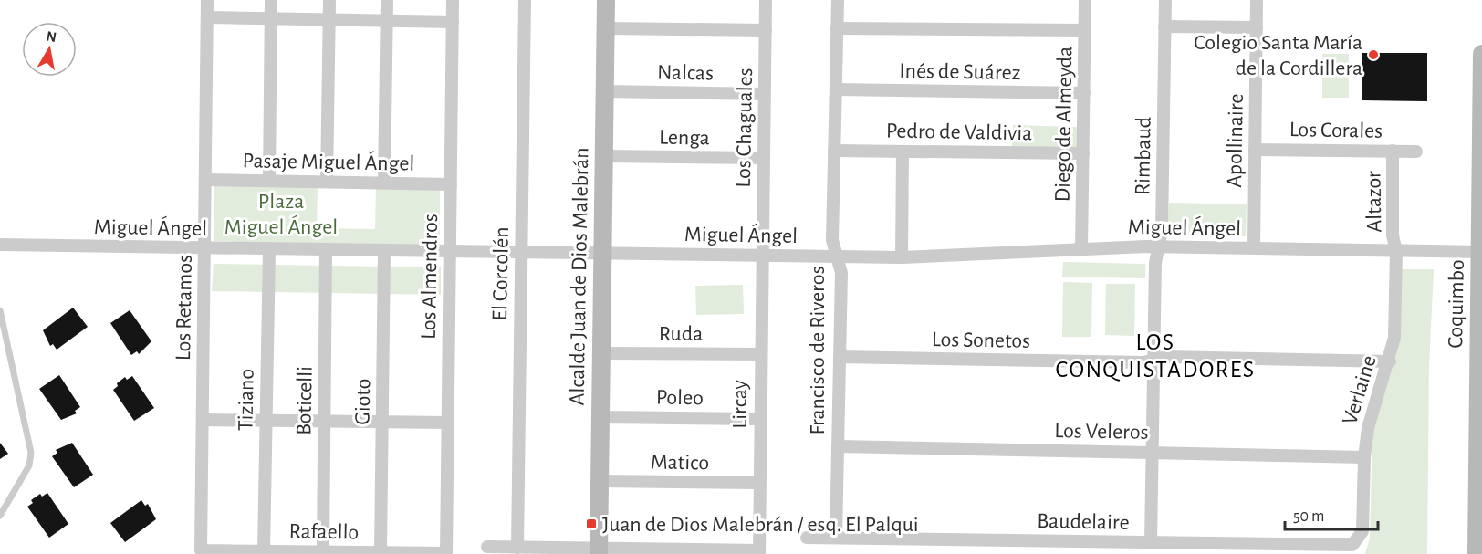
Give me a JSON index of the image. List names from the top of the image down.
{
  "streets": {
    "street": [
      "Inés de Suárez",
      "Nalcas",
      "Diego de Almeyda",
      "Los Chaguales",
      "Los Corales",
      "Pedro de Valdivia",
      "Lenga",
      "Apollinaire",
      "Rimbaud",
      "Pasaje Miguel Ángel",
      "Altazor",
      "Miguel Ángel",
      "El Corcolén",
      "Los Almendros",
      "Alcalde Juan de Dios Malebrán",
      "Coquimbo",
      "Los Retamos",
      "Ruda",
      "Los Sonetos",
      "Francisco de Riveros",
      "Verlaine",
      "Poleo",
      "Tiziano",
      "Boticelli",
      "Gioto",
      "Lircay",
      "Los Veleros",
      "Matico",
      "Baudelaire",
      "Rafaello"
    ]
  },
  "crossings": [
    ["Inés de Suárez", "Diego de Almeyda"],
    ["Inés de Suárez", "Francisco de Riveros"],
    ["Nalcas", "Los Chaguales"],
    ["Nalcas", "Alcalde Juan de Dios Malebrán"],
    ["Diego de Almeyda", "Pedro de Valdivia"],
    ["Diego de Almeyda", "Miguel Ángel"],
    ["Los Chaguales", "Lenga"],
    ["Los Chaguales", "Miguel Ángel"],
    ["Los Chaguales", "Lircay"],
    ["Los Corales", "Apollinaire"],
    ["Los Corales", "Altazor"],
    ["Pedro de Valdivia", "Francisco de Riveros"],
    ["Lenga", "Alcalde Juan de Dios Malebrán"],
    ["Apollinaire", "Miguel Ángel"],
    ["Rimbaud", "Miguel Ángel"],
    ["Rimbaud", "Los Sonetos"],
    ["Rimbaud", "Los Veleros"],
    ["Rimbaud", "Baudelaire"],
    ["Pasaje Miguel Ángel", "Los Almendros"],
    ["Pasaje Miguel Ángel", "Los Retamos"],
    ["Altazor", "Miguel Ángel"],
    ["Altazor", "Verlaine"],
    ["Miguel Ángel", "El Corcolén"],
    ["Miguel Ángel", "Los Almendros"],
    ["Miguel Ángel", "Alcalde Juan de Dios Malebrán"],
    ["Miguel Ángel", "Coquimbo"],
    ["Miguel Ángel", "Los Retamos"],
    ["Miguel Ángel", "Francisco de Riveros"],
    ["Miguel Ángel", "Verlaine"],
    ["Miguel Ángel", "Tiziano"],
    ["Miguel Ángel", "Boticelli"],
    ["Miguel Ángel", "Gioto"],
    ["Miguel Ángel", "Lircay"],
    ["Los Almendros", "Rafaello"],
    ["Alcalde Juan de Dios Malebrán", "Ruda"],
    ["Alcalde Juan de Dios Malebrán", "Poleo"],
    ["Alcalde Juan de Dios Malebrán", "Matico"],
    ["Los Retamos", "Rafaello"],
    ["Ruda", "Lircay"],
    ["Los Sonetos", "Francisco de Riveros"],
    ["Los Sonetos", "Verlaine"],
    ["Francisco de Riveros", "Los Veleros"],
    ["Francisco de Riveros", "Baudelaire"],
    ["Verlaine", "Los Veleros"],
    ["Verlaine", "Baudelaire"],
    ["Poleo", "Lircay"],
    ["Tiziano", "Rafaello"],
    ["Boticelli", "Rafaello"],
    ["Gioto", "Rafaello"],
    ["Lircay", "Matico"]
  ],
  "districts": ["LOS CONQUISTADORES"],
  "parks": ["Plaza Miguel Ángel"],
  "places": {
    "other": ["Colegio Santa María de la Cordillera"],
    "transit": ["Juan de Dios Malebrán / esq. El Palqui"]
  },
  "scale_bar": "50 m",
  "north": "top"
}
